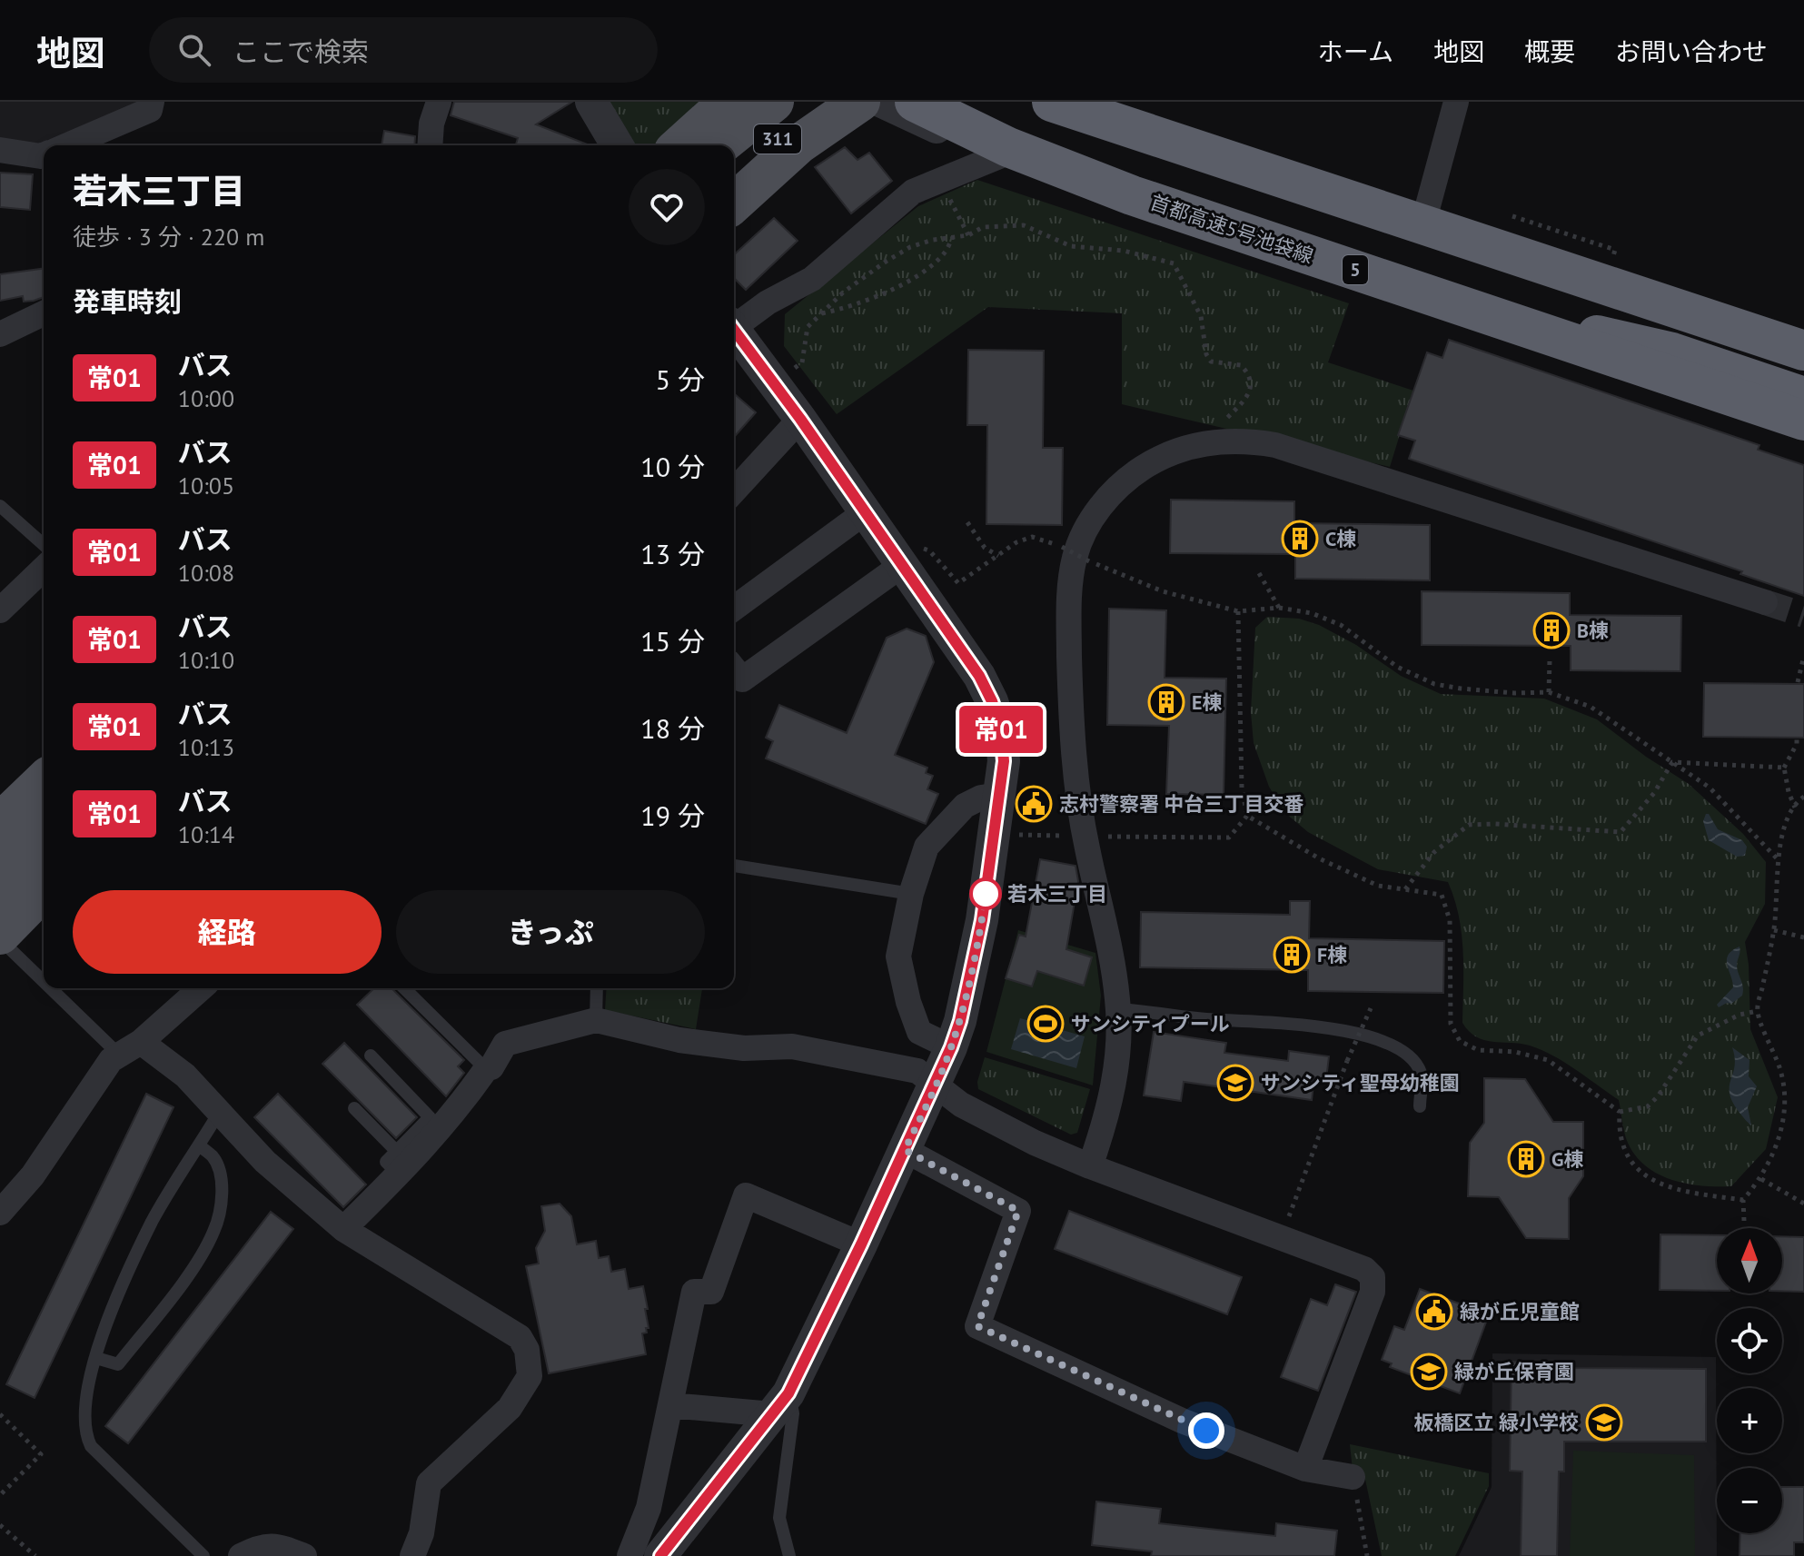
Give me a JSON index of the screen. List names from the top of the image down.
{
  "streets": {
    "highway": ["首都高速5号池袋線", "5"],
    "main road": ["311"]
  },
  "places": {
    "building": [
      "C棟",
      "B棟",
      "E棟",
      "F棟",
      "G棟"
    ],
    "public building": ["志村警察署 中台三丁目交番", "緑が丘児童館"],
    "other": ["若木三丁目"],
    "sports": ["サンシティプール"],
    "school or university": ["サンシティ聖母幼稚園", "緑が丘保育園", "板橋区立 緑小学校"]
  },
  "lines": ["bus line 常01"],
  "north": "top",
  "page": {
    "header": "地図",
    "search": "ここで検索",
    "nav": [
      "ホーム",
      "地図",
      "概要",
      "お問い合わせ"
    ],
    "on_map": "常01",
    "heading": [
      ["若木三丁目", "徒歩 · 3 分 · 220 m"],
      "発車時刻"
    ],
    "list": [
      {
        "mark": "常01",
        "name": "バス",
        "note": "10:00",
        "value": "5 分"
      },
      {
        "mark": "常01",
        "name": "バス",
        "note": "10:05",
        "value": "10 分"
      },
      {
        "mark": "常01",
        "name": "バス",
        "note": "10:08",
        "value": "13 分"
      },
      {
        "mark": "常01",
        "name": "バス",
        "note": "10:10",
        "value": "15 分"
      },
      {
        "mark": "常01",
        "name": "バス",
        "note": "10:13",
        "value": "18 分"
      },
      {
        "mark": "常01",
        "name": "バス",
        "note": "10:14",
        "value": "19 分"
      }
    ],
    "buttons": ["経路", "きっぷ"],
    "map_buttons": ["+", "−"]
  }
}
